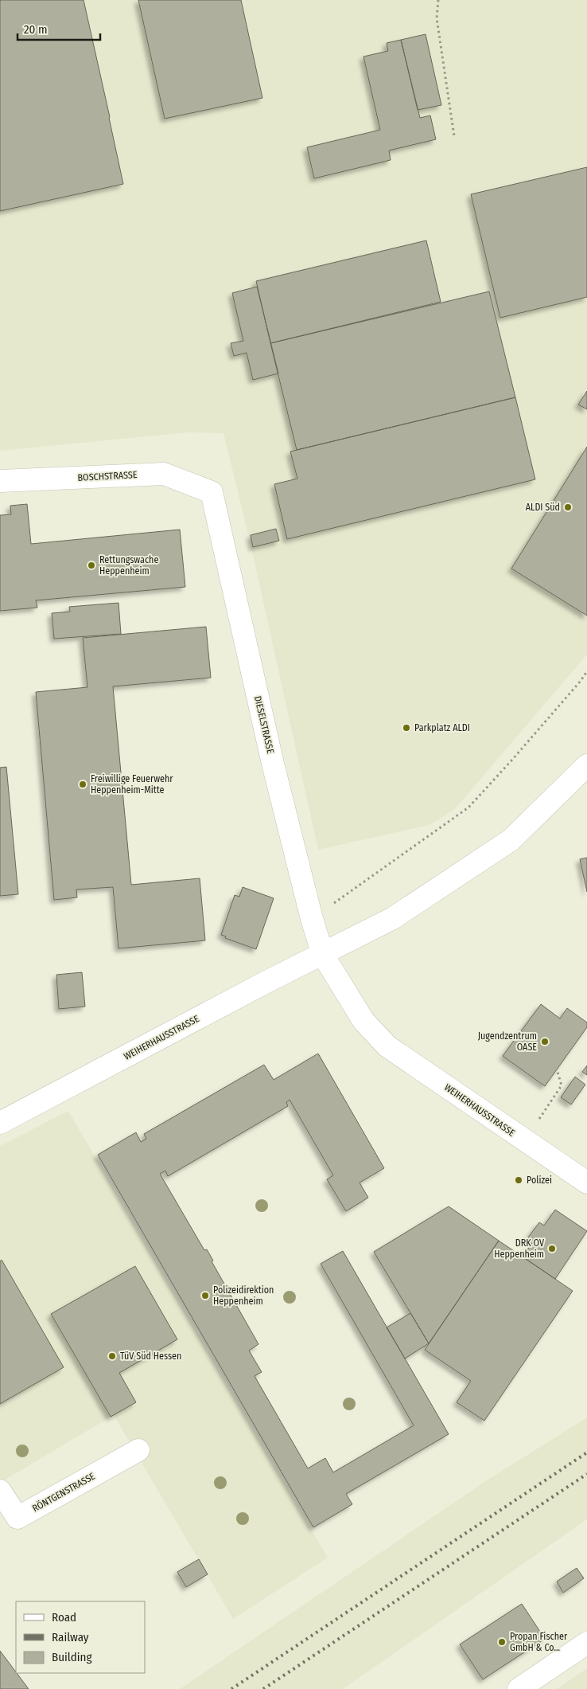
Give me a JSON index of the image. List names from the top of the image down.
{
  "streets": {
    "street": [
      "BOSCHSTRASSE",
      "DIESELSTRASSE",
      "WEIHERHAUSSTRASSE",
      "RÖNTGENSTRASSE"
    ]
  },
  "crossings": [
    ["BOSCHSTRASSE", "DIESELSTRASSE"],
    ["DIESELSTRASSE", "WEIHERHAUSSTRASSE"]
  ],
  "places": [
    "ALDI Süd",
    "Rettungswache Heppenheim",
    "Parkplatz ALDI",
    "Freiwillige Feuerwehr Heppenheim-Mitte",
    "Jugendzentrum OASE",
    "Polizei",
    "DRK OV Heppenheim",
    "Polizeidirektion Heppenheim",
    "TüV Süd Hessen",
    "Propan Fischer GmbH & Co..."
  ],
  "legend": ["Road", "Railway", "Building"],
  "scale_bar": "20 m"
}
